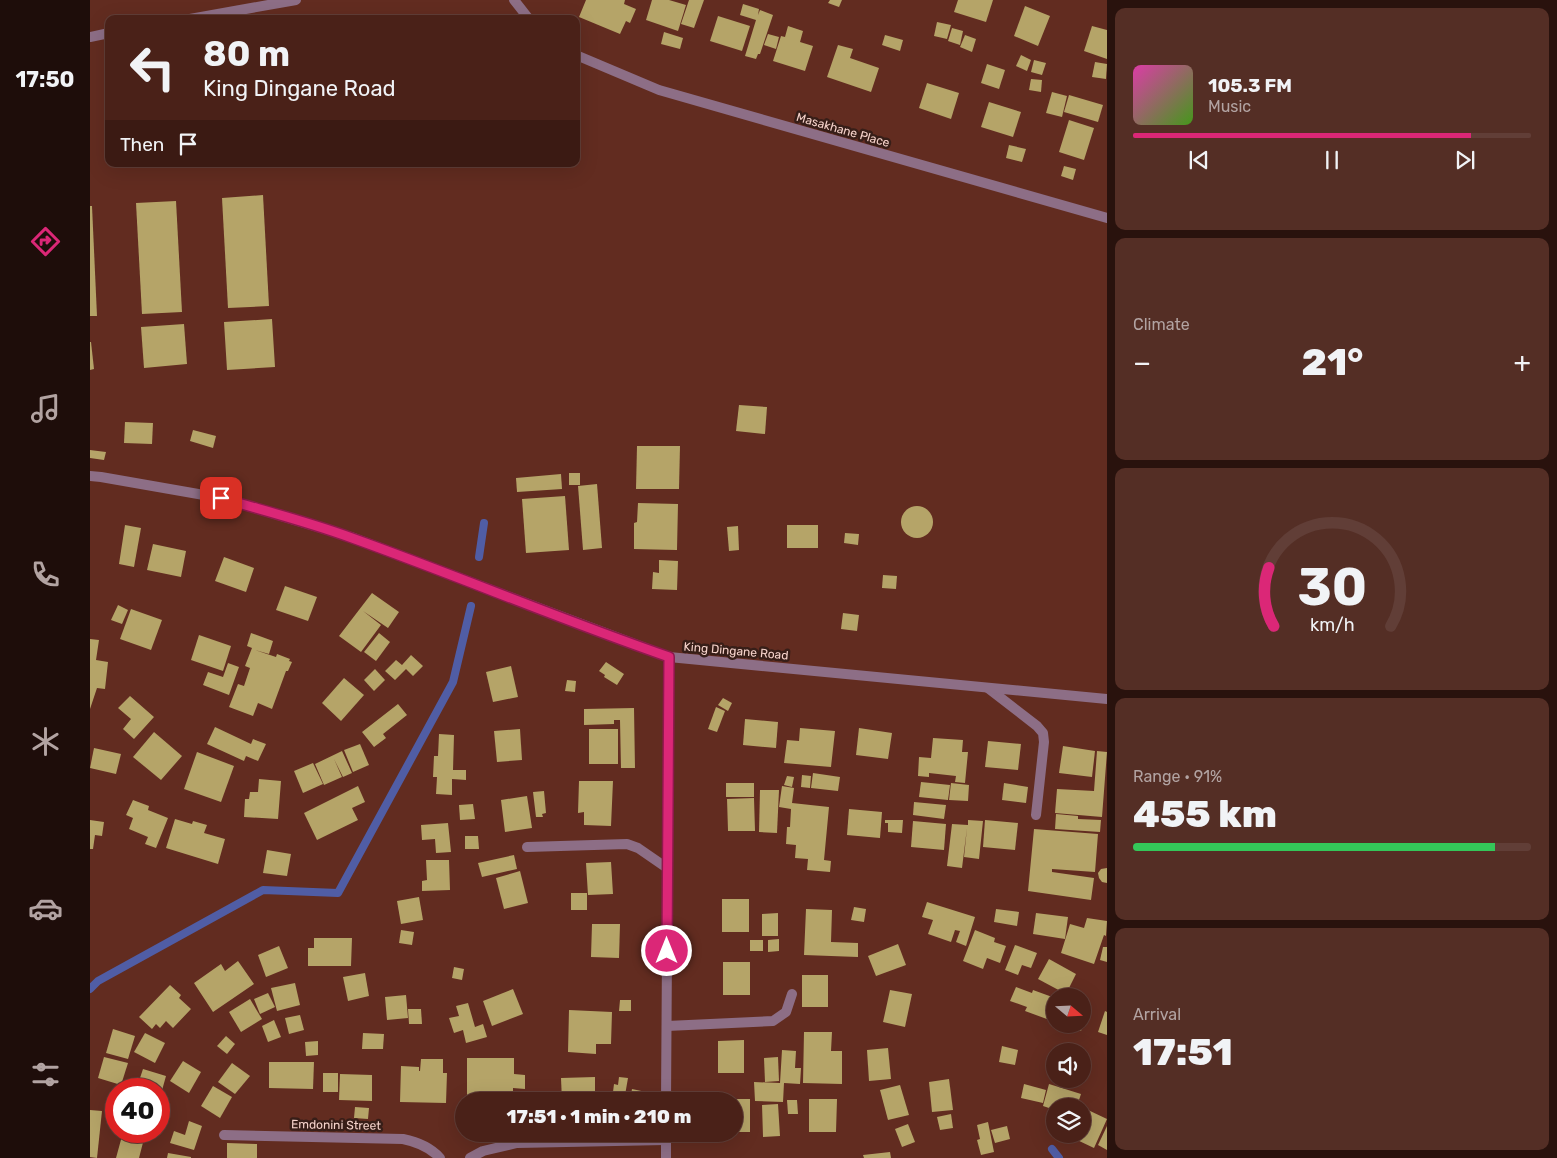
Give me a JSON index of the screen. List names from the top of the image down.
{
  "streets": {
    "street": ["Masakhane Place", "King Dingane Road", "Emdonini Street"]
  },
  "north": "right",
  "page": {
    "tabs": "17:50",
    "turn": ["80 m", "King Dingane Road"],
    "song": ["105.3 FM", "Music"],
    "then": "Then",
    "tile": [
      "Climate",
      ["Range · 91%", "455 km"],
      ["Arrival", "17:51"]
    ],
    "heat": ["−", "21°", "+"],
    "limit": "40",
    "trip": "17:51 · 1 min · 210 m",
    "gauge": ["30", "km/h"]
  }
}
